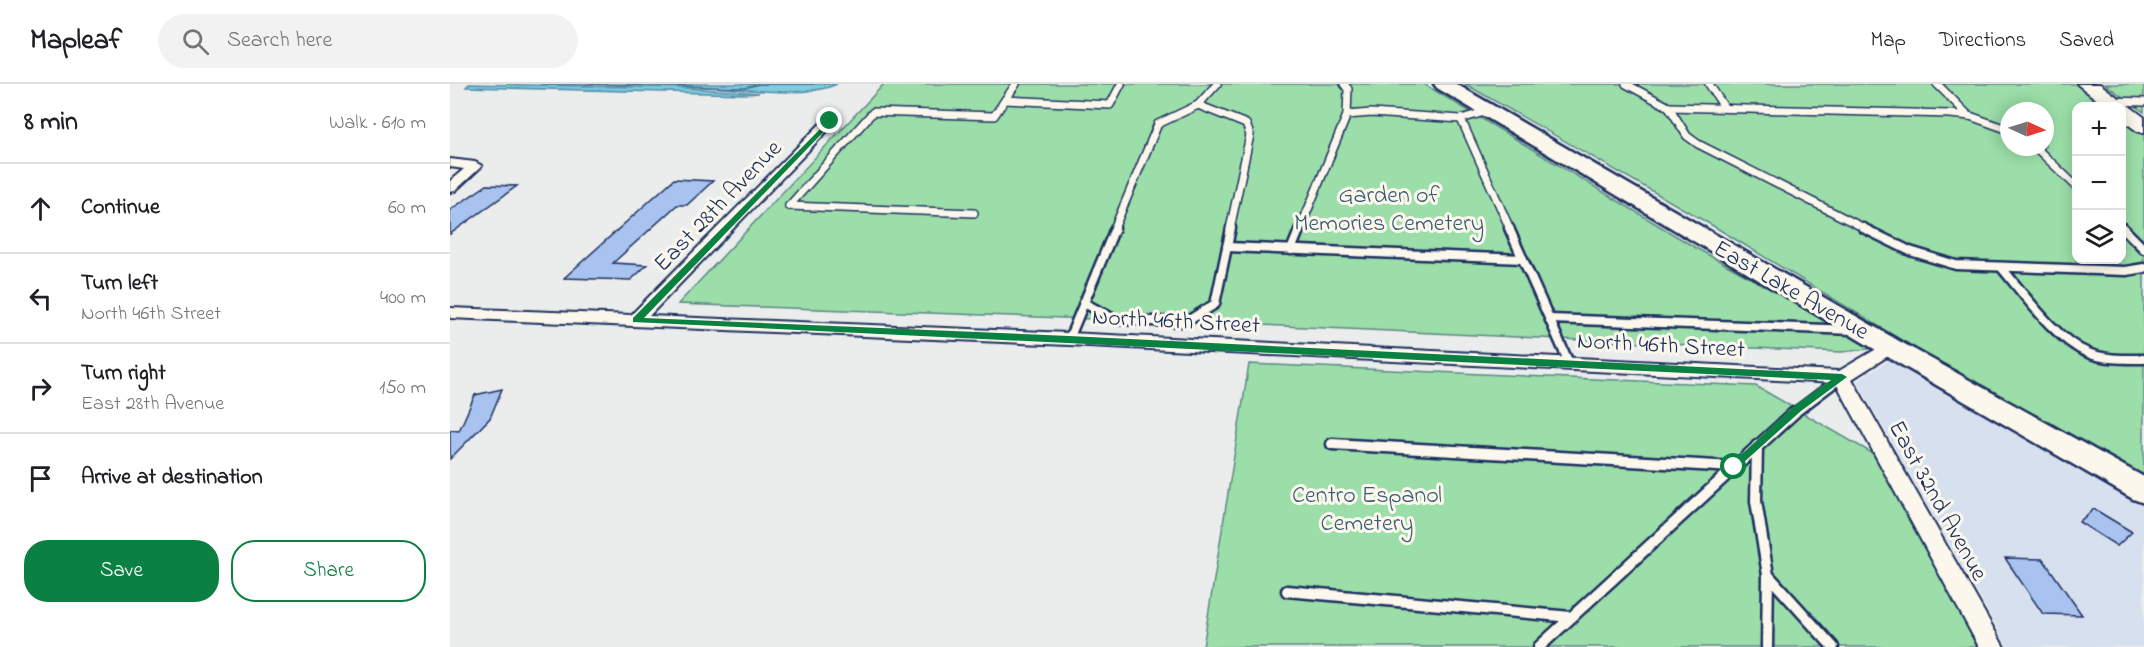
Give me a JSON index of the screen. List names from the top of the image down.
{
  "streets": {
    "street": [
      "East 28th Avenue",
      "East Lake Avenue",
      "North 46th Street",
      "East 32nd Avenue"
    ]
  },
  "crossings": [
    ["East 28th Avenue", "North 46th Street"],
    ["North 46th Street", "East 32nd Avenue"]
  ],
  "parks": ["Garden of Memories Cemetery", "Centro Espanol Cemetery"],
  "north": "right",
  "page": {
    "header": "Mapleaf",
    "search": "Search here",
    "nav": ["Map", "Directions", "Saved"],
    "heading": ["8 min", "Walk · 610 m"],
    "map_buttons": ["+", "−"],
    "list": [
      ["Continue", "60 m"],
      ["Turn left", "North 46th Street", "400 m"],
      ["Turn right", "East 28th Avenue", "150 m"],
      "Arrive at destination"
    ],
    "buttons": ["Save", "Share"]
  }
}
